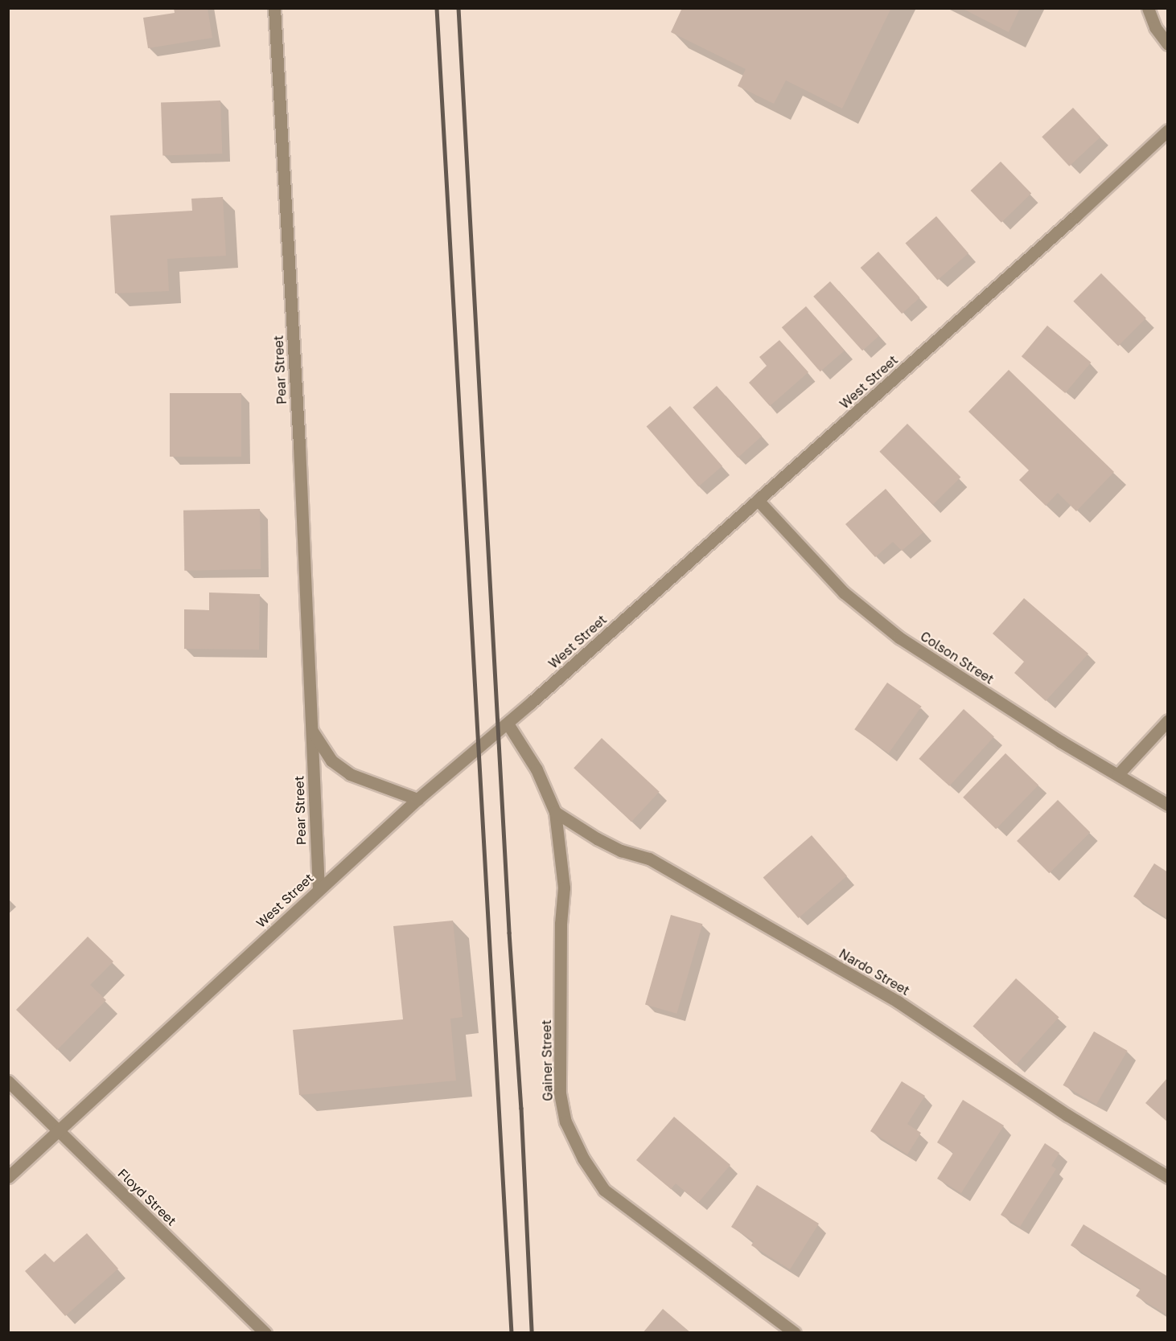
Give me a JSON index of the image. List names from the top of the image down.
{
  "streets": {
    "street": [
      "Pear Street",
      "West Street",
      "Colson Street",
      "Nardo Street",
      "Gainer Street",
      "Floyd Street"
    ]
  },
  "crossings": [
    ["Pear Street", "West Street"],
    ["West Street", "Colson Street"],
    ["West Street", "Gainer Street"],
    ["West Street", "Floyd Street"],
    ["Nardo Street", "Gainer Street"]
  ]
}
